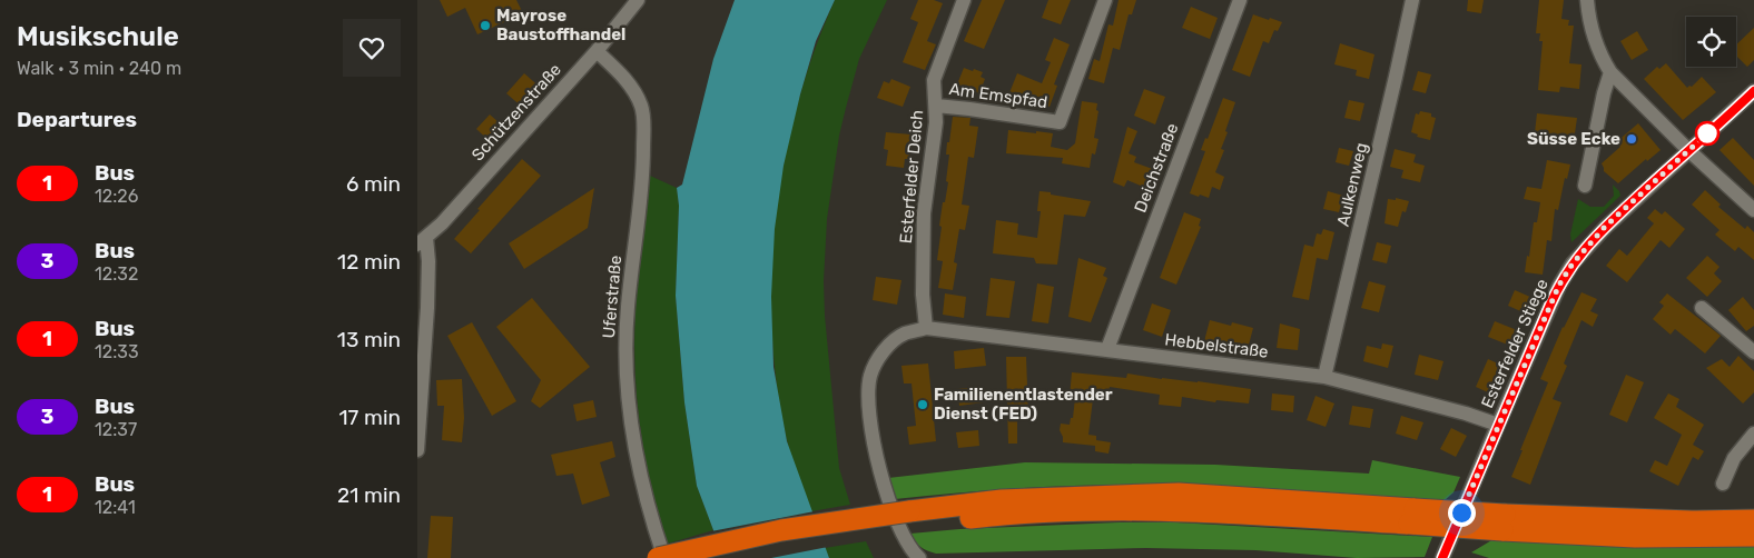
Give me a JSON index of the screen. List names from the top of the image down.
{
  "streets": {
    "street": [
      "Am Emspfad",
      "Schützenstraße",
      "Deichstraße",
      "Esterfelder Deich",
      "Aulkenweg",
      "Uferstraße",
      "Esterfelder Stiege",
      "Hebbelstraße"
    ]
  },
  "crossings": [
    ["Am Emspfad", "Esterfelder Deich"],
    ["Schützenstraße", "Uferstraße"],
    ["Deichstraße", "Hebbelstraße"],
    ["Esterfelder Deich", "Hebbelstraße"],
    ["Aulkenweg", "Hebbelstraße"],
    ["Esterfelder Stiege", "Hebbelstraße"]
  ],
  "places": ["Mayrose Baustoffhandel", "Süsse Ecke", "Familienentlastender Dienst (FED)"],
  "lines": ["bus line 1"],
  "page": {
    "heading": [
      ["Musikschule", "Walk · 3 min · 240 m"],
      "Departures"
    ],
    "list": [
      {
        "mark": "1",
        "name": "Bus",
        "note": "12:26",
        "value": "6 min"
      },
      {
        "mark": "3",
        "name": "Bus",
        "note": "12:32",
        "value": "12 min"
      },
      {
        "mark": "1",
        "name": "Bus",
        "note": "12:33",
        "value": "13 min"
      },
      {
        "mark": "3",
        "name": "Bus",
        "note": "12:37",
        "value": "17 min"
      },
      {
        "mark": "1",
        "name": "Bus",
        "note": "12:41",
        "value": "21 min"
      }
    ]
  }
}
